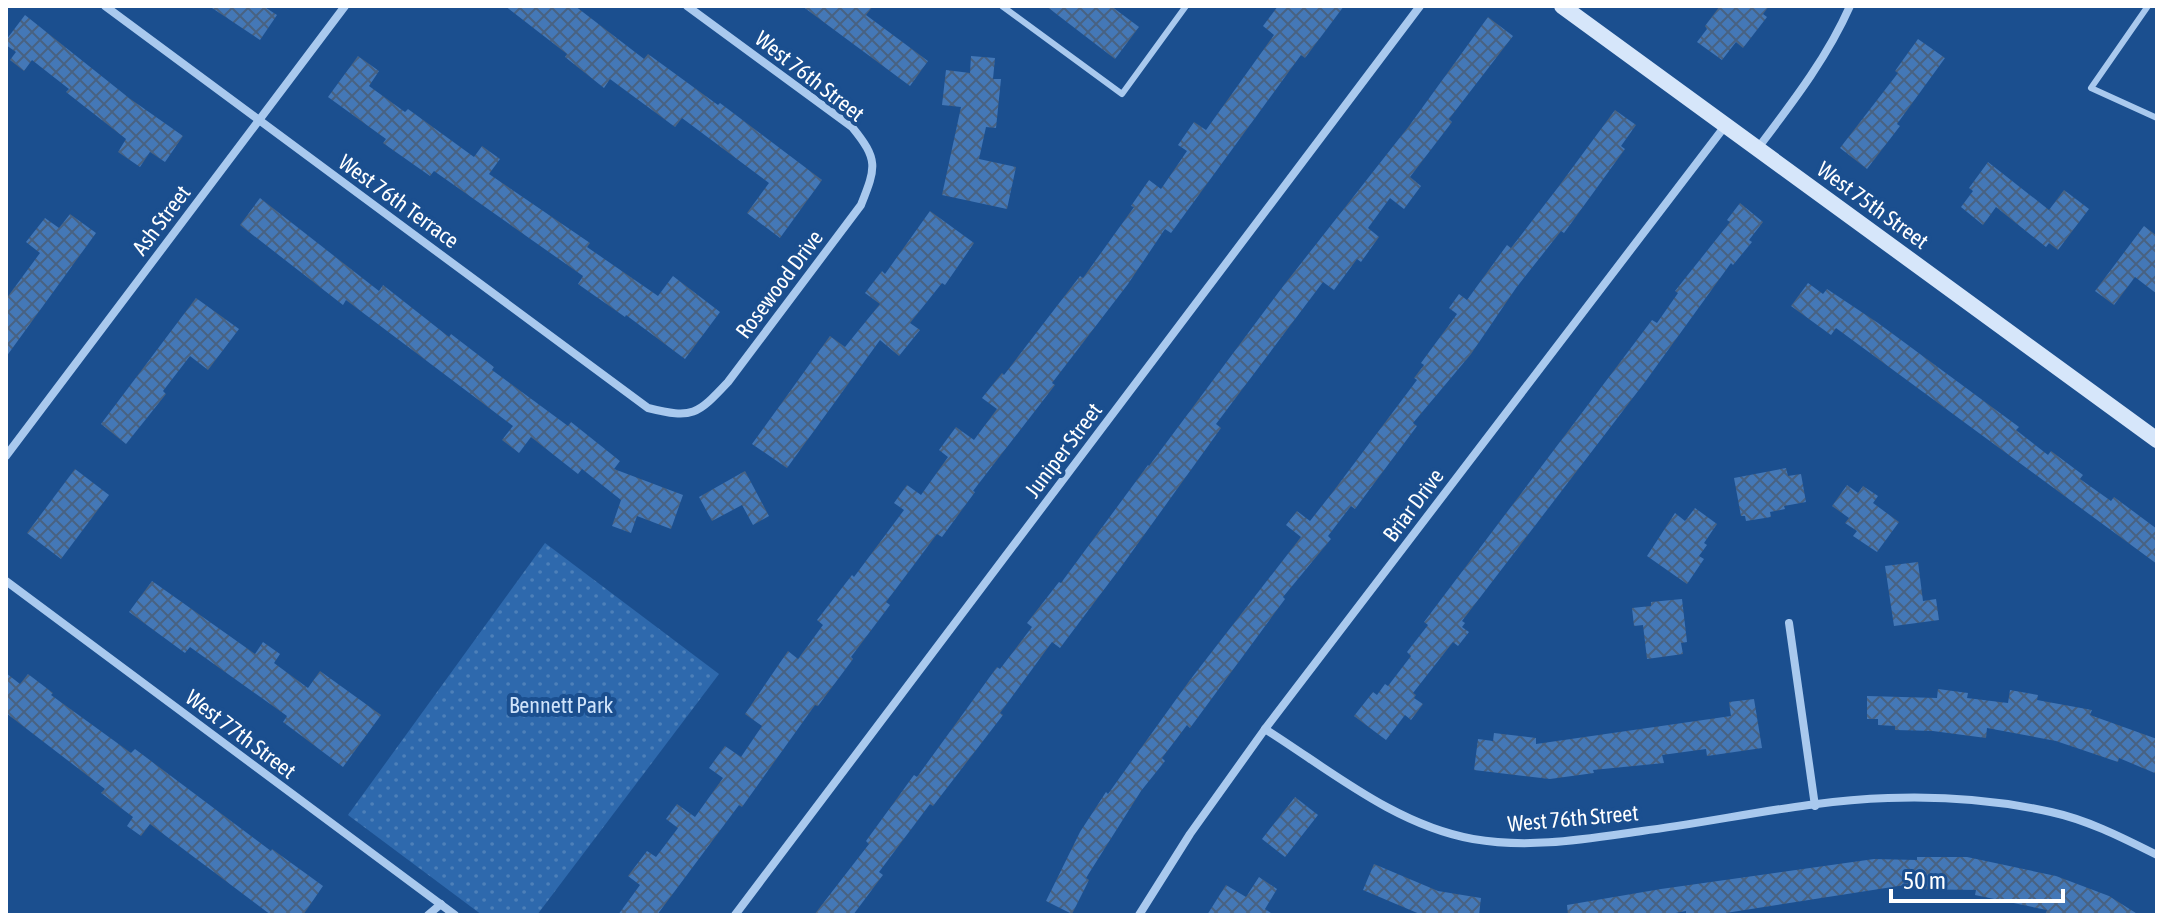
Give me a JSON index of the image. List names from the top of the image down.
{
  "streets": {
    "main road": ["West 75th Street"],
    "street": [
      "West 76th Street",
      "West 76th Terrace",
      "Ash Street",
      "Rosewood Drive",
      "Juniper Street",
      "Briar Drive",
      "West 77th Street"
    ]
  },
  "crossings": [
    ["West 76th Street", "Rosewood Drive"],
    ["West 76th Street", "Briar Drive"],
    ["West 76th Terrace", "Ash Street"],
    ["West 76th Terrace", "Rosewood Drive"],
    ["West 75th Street", "Briar Drive"]
  ],
  "parks": ["Bennett Park"],
  "scale_bar": "50 m"
}
